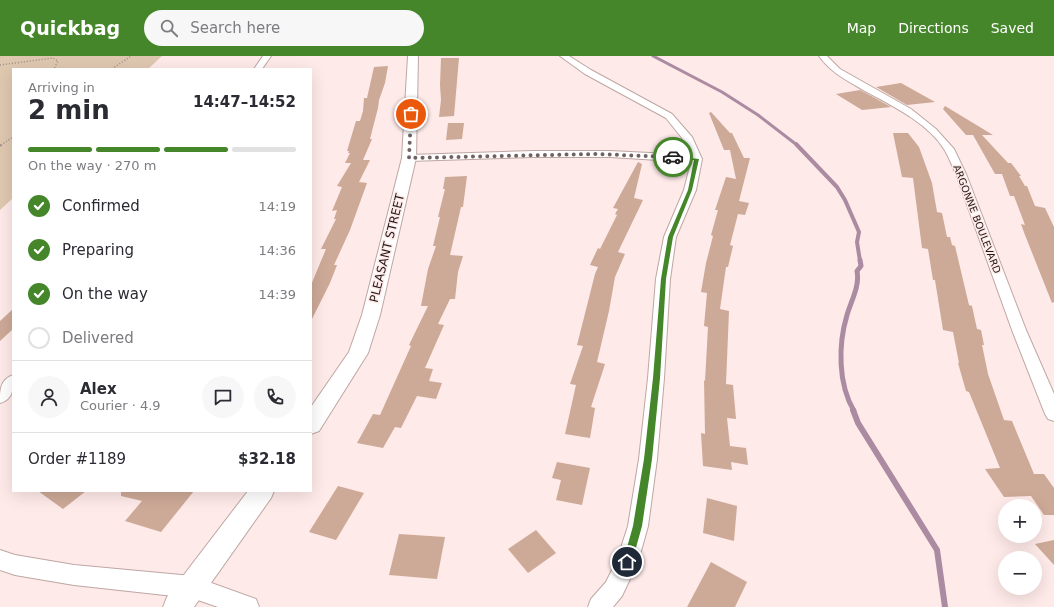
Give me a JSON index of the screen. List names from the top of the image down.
{
  "streets": {
    "street": ["ARGONNE BOULEVARD", "PLEASANT STREET"]
  },
  "page": {
    "header": "Quickbag",
    "search": "Search here",
    "nav": ["Map", "Directions", "Saved"],
    "heading": ["2 min", "Arriving in", "14:47–14:52"],
    "panel": [
      "Alex",
      "Courier · 4.9",
      "Order #1189",
      "$32.18"
    ],
    "bar": "On the way · 270 m",
    "list": [
      ["Confirmed", "14:19"],
      ["Preparing", "14:36"],
      ["On the way", "14:39"],
      "Delivered"
    ],
    "map_buttons": ["+", "−"]
  }
}
